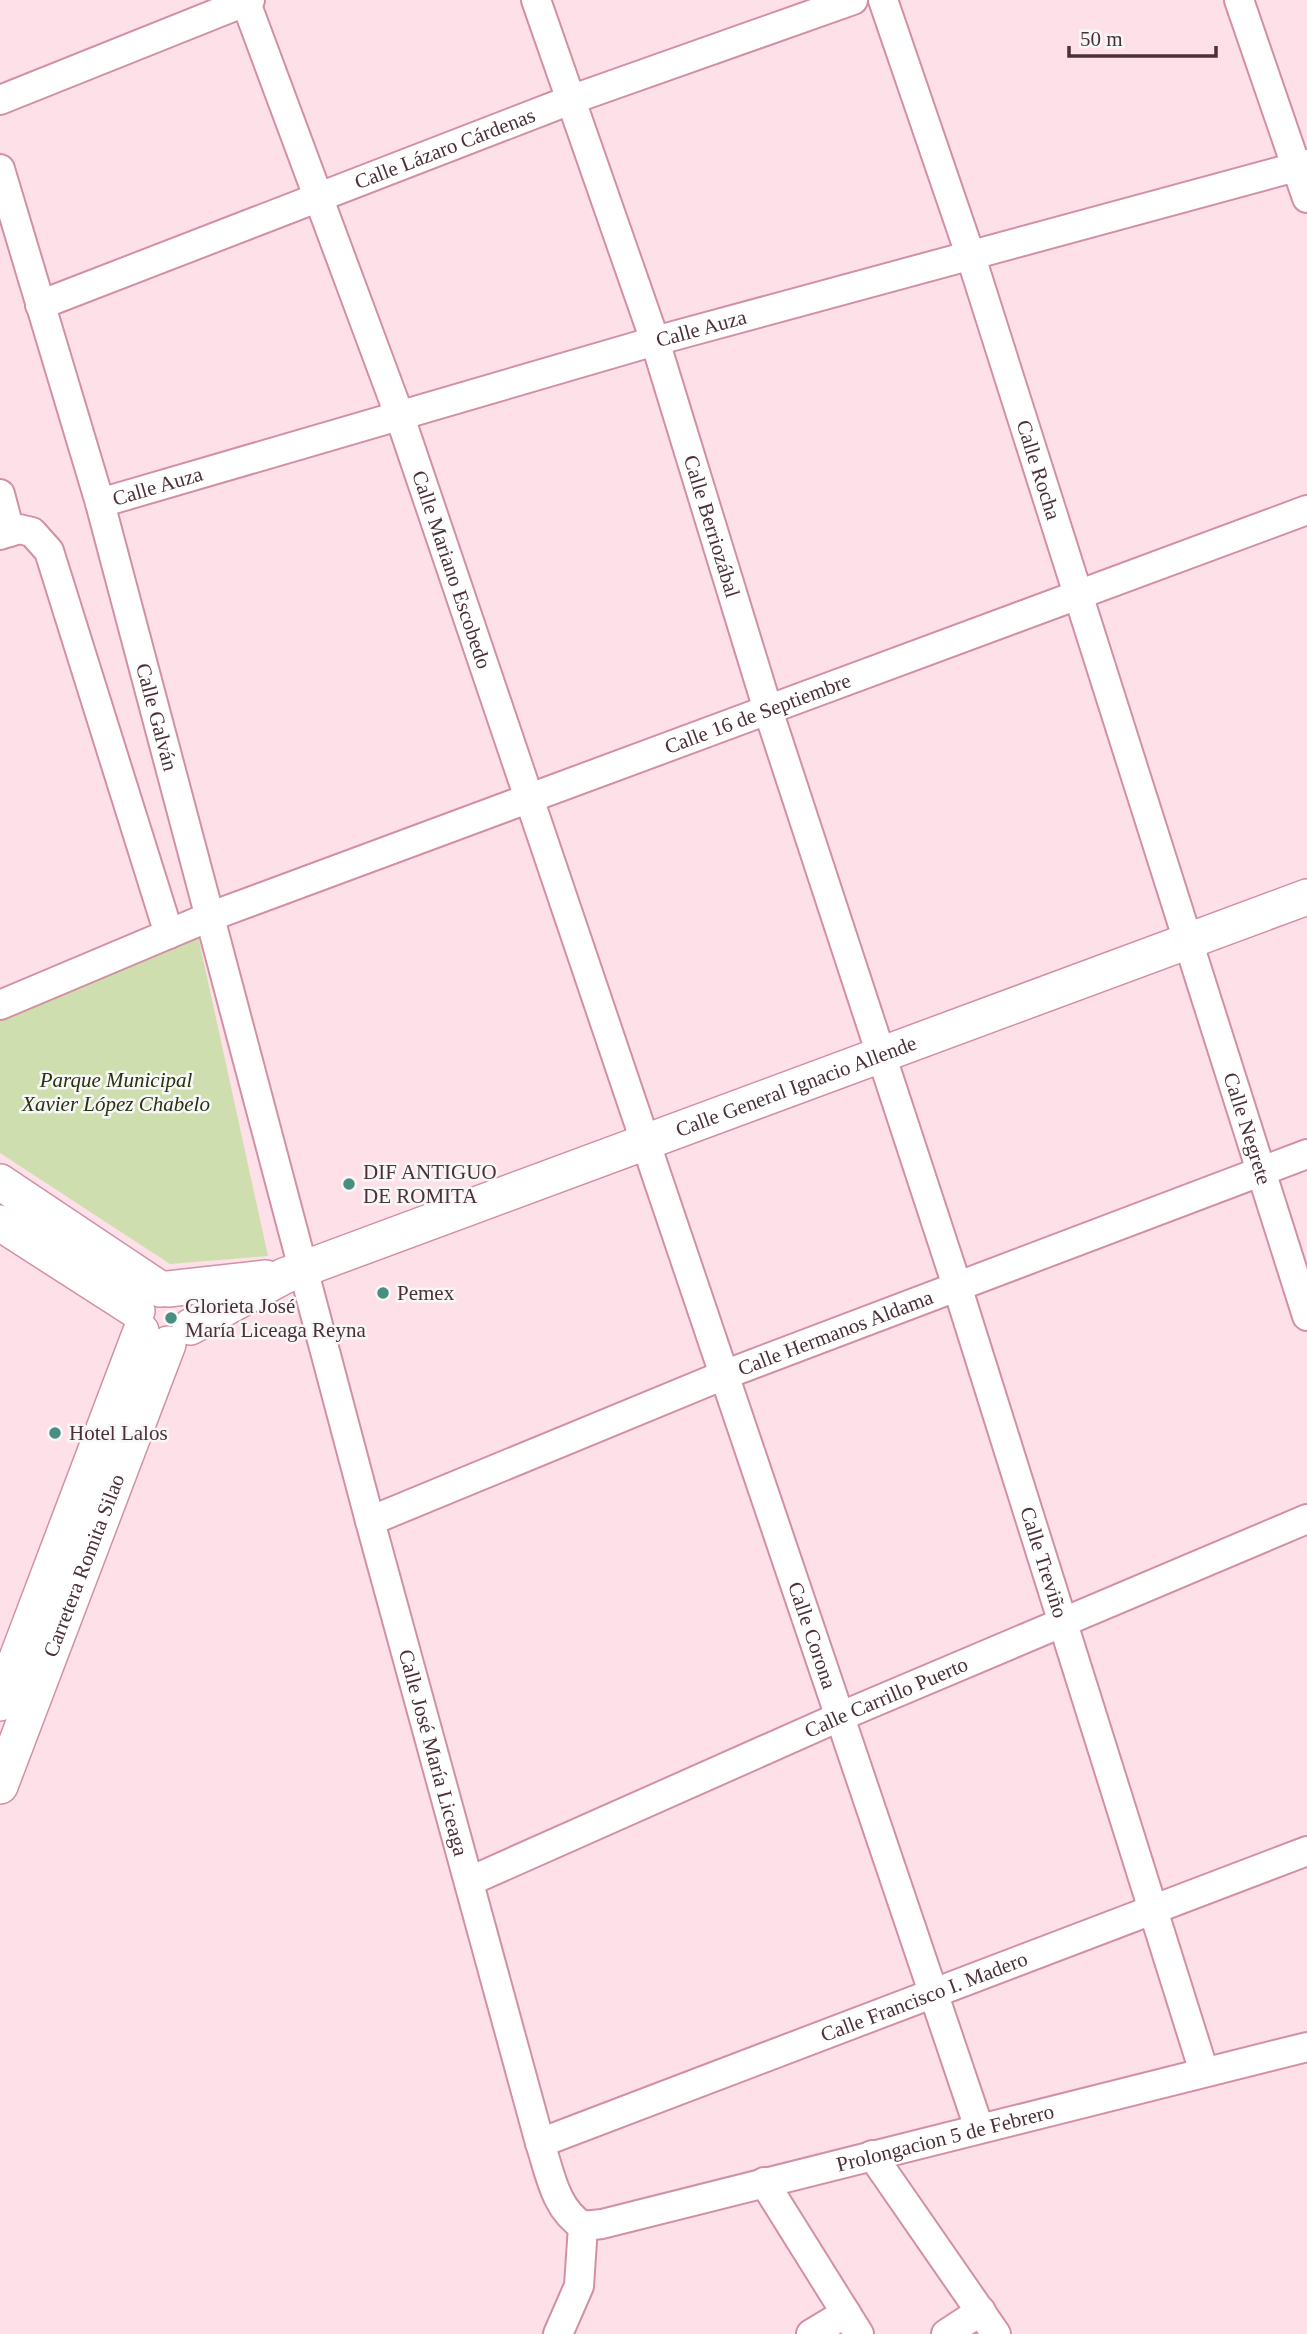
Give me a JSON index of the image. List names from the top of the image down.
{
  "streets": {
    "main road": ["Calle General Ignacio Allende", "Carretera Romita Silao"],
    "street": [
      "Calle Lázaro Cárdenas",
      "Calle Auza",
      "Calle Rocha",
      "Calle Berriozábal",
      "Calle Mariano Escobedo",
      "Calle 16 de Septiembre",
      "Calle Galván",
      "Calle Negrete",
      "Calle Hermanos Aldama",
      "Calle Treviño",
      "Calle Corona",
      "Calle Carrillo Puerto",
      "Calle José María Liceaga",
      "Calle Francisco I. Madero",
      "Prolongacion 5 de Febrero"
    ]
  },
  "crossings": [
    ["Calle Lázaro Cárdenas", "Calle Berriozábal"],
    ["Calle Lázaro Cárdenas", "Calle Mariano Escobedo"],
    ["Calle Lázaro Cárdenas", "Calle Galván"],
    ["Calle Auza", "Calle Rocha"],
    ["Calle Auza", "Calle Berriozábal"],
    ["Calle Auza", "Calle Mariano Escobedo"],
    ["Calle Auza", "Calle Galván"],
    ["Calle Rocha", "Calle 16 de Septiembre"],
    ["Calle Rocha", "Calle General Ignacio Allende"],
    ["Calle Rocha", "Calle Negrete"],
    ["Calle Berriozábal", "Calle 16 de Septiembre"],
    ["Calle Berriozábal", "Calle General Ignacio Allende"],
    ["Calle Berriozábal", "Calle Treviño"],
    ["Calle Mariano Escobedo", "Calle 16 de Septiembre"],
    ["Calle Mariano Escobedo", "Calle General Ignacio Allende"],
    ["Calle Mariano Escobedo", "Calle Corona"],
    ["Calle 16 de Septiembre", "Calle Galván"],
    ["Calle Galván", "Calle General Ignacio Allende"],
    ["Calle Galván", "Calle José María Liceaga"],
    ["Calle General Ignacio Allende", "Calle Negrete"],
    ["Calle General Ignacio Allende", "Calle Treviño"],
    ["Calle General Ignacio Allende", "Carretera Romita Silao"],
    ["Calle General Ignacio Allende", "Calle Corona"],
    ["Calle General Ignacio Allende", "Calle José María Liceaga"],
    ["Calle Negrete", "Calle Hermanos Aldama"],
    ["Calle Hermanos Aldama", "Calle Treviño"],
    ["Calle Hermanos Aldama", "Calle Corona"],
    ["Calle Hermanos Aldama", "Calle José María Liceaga"],
    ["Calle Treviño", "Calle Carrillo Puerto"],
    ["Calle Treviño", "Calle Francisco I. Madero"],
    ["Calle Treviño", "Prolongacion 5 de Febrero"],
    ["Calle Corona", "Calle Carrillo Puerto"],
    ["Calle Corona", "Calle Francisco I. Madero"],
    ["Calle Corona", "Prolongacion 5 de Febrero"],
    ["Calle Carrillo Puerto", "Calle José María Liceaga"],
    ["Calle José María Liceaga", "Calle Francisco I. Madero"],
    ["Calle José María Liceaga", "Prolongacion 5 de Febrero"]
  ],
  "parks": ["Parque Municipal Xavier López Chabelo"],
  "places": [
    "DIF ANTIGUO DE ROMITA",
    "Pemex",
    "Glorieta José María Liceaga Reyna",
    "Hotel Lalos"
  ],
  "scale_bar": "50 m"
}
